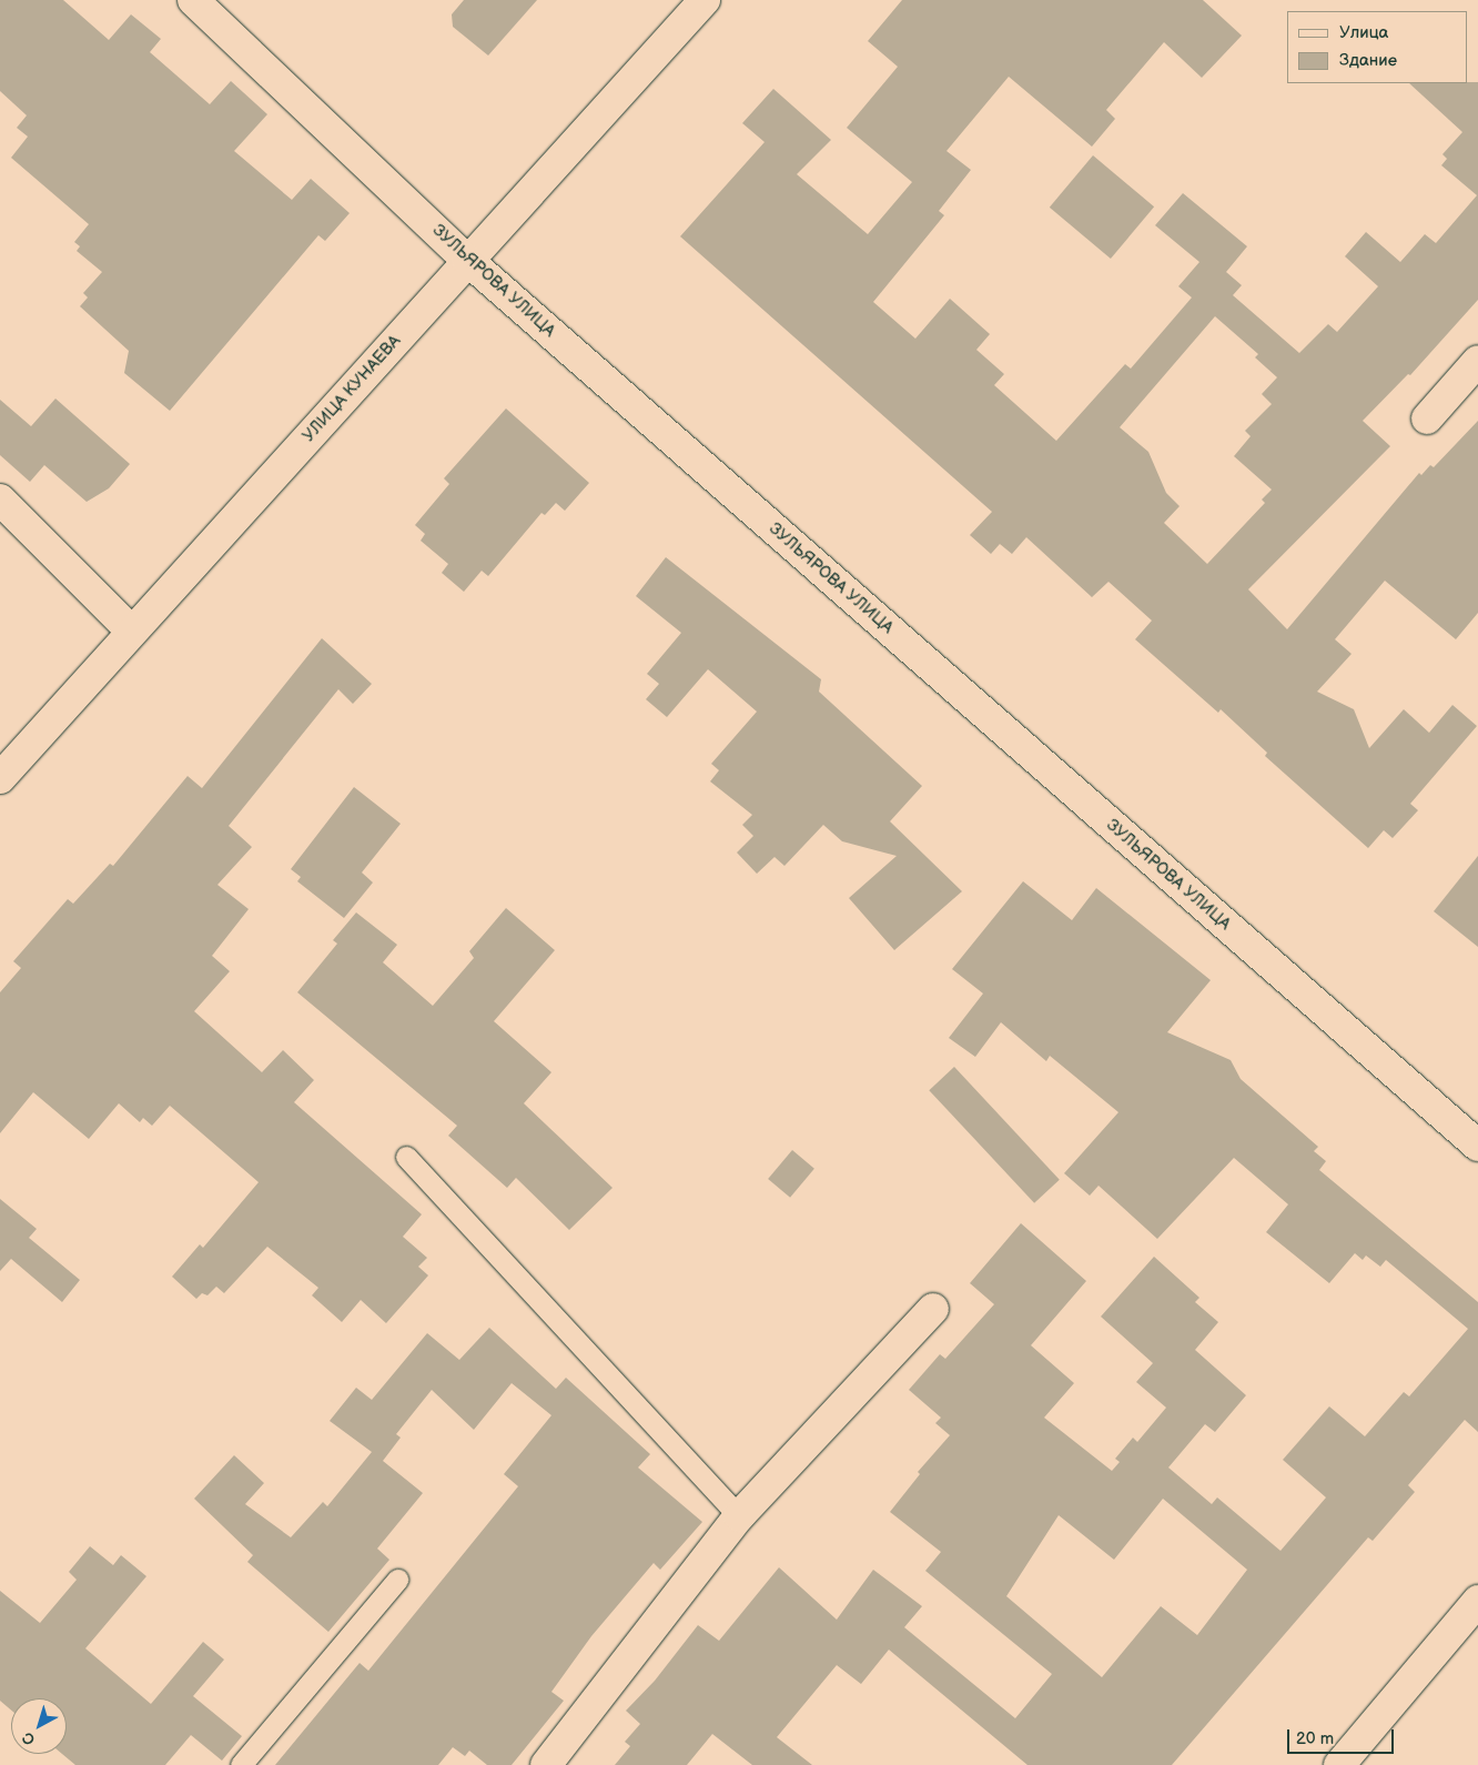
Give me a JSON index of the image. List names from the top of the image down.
{
  "streets": {
    "street": ["ЗУЛЬЯРОВА УЛИЦА", "УЛИЦА КУНАЕВА"]
  },
  "crossings": [
    ["ЗУЛЬЯРОВА УЛИЦА", "УЛИЦА КУНАЕВА"]
  ],
  "legend": ["Улица", "Здание"],
  "scale_bar": "20 m",
  "north": "bottom left"
}
